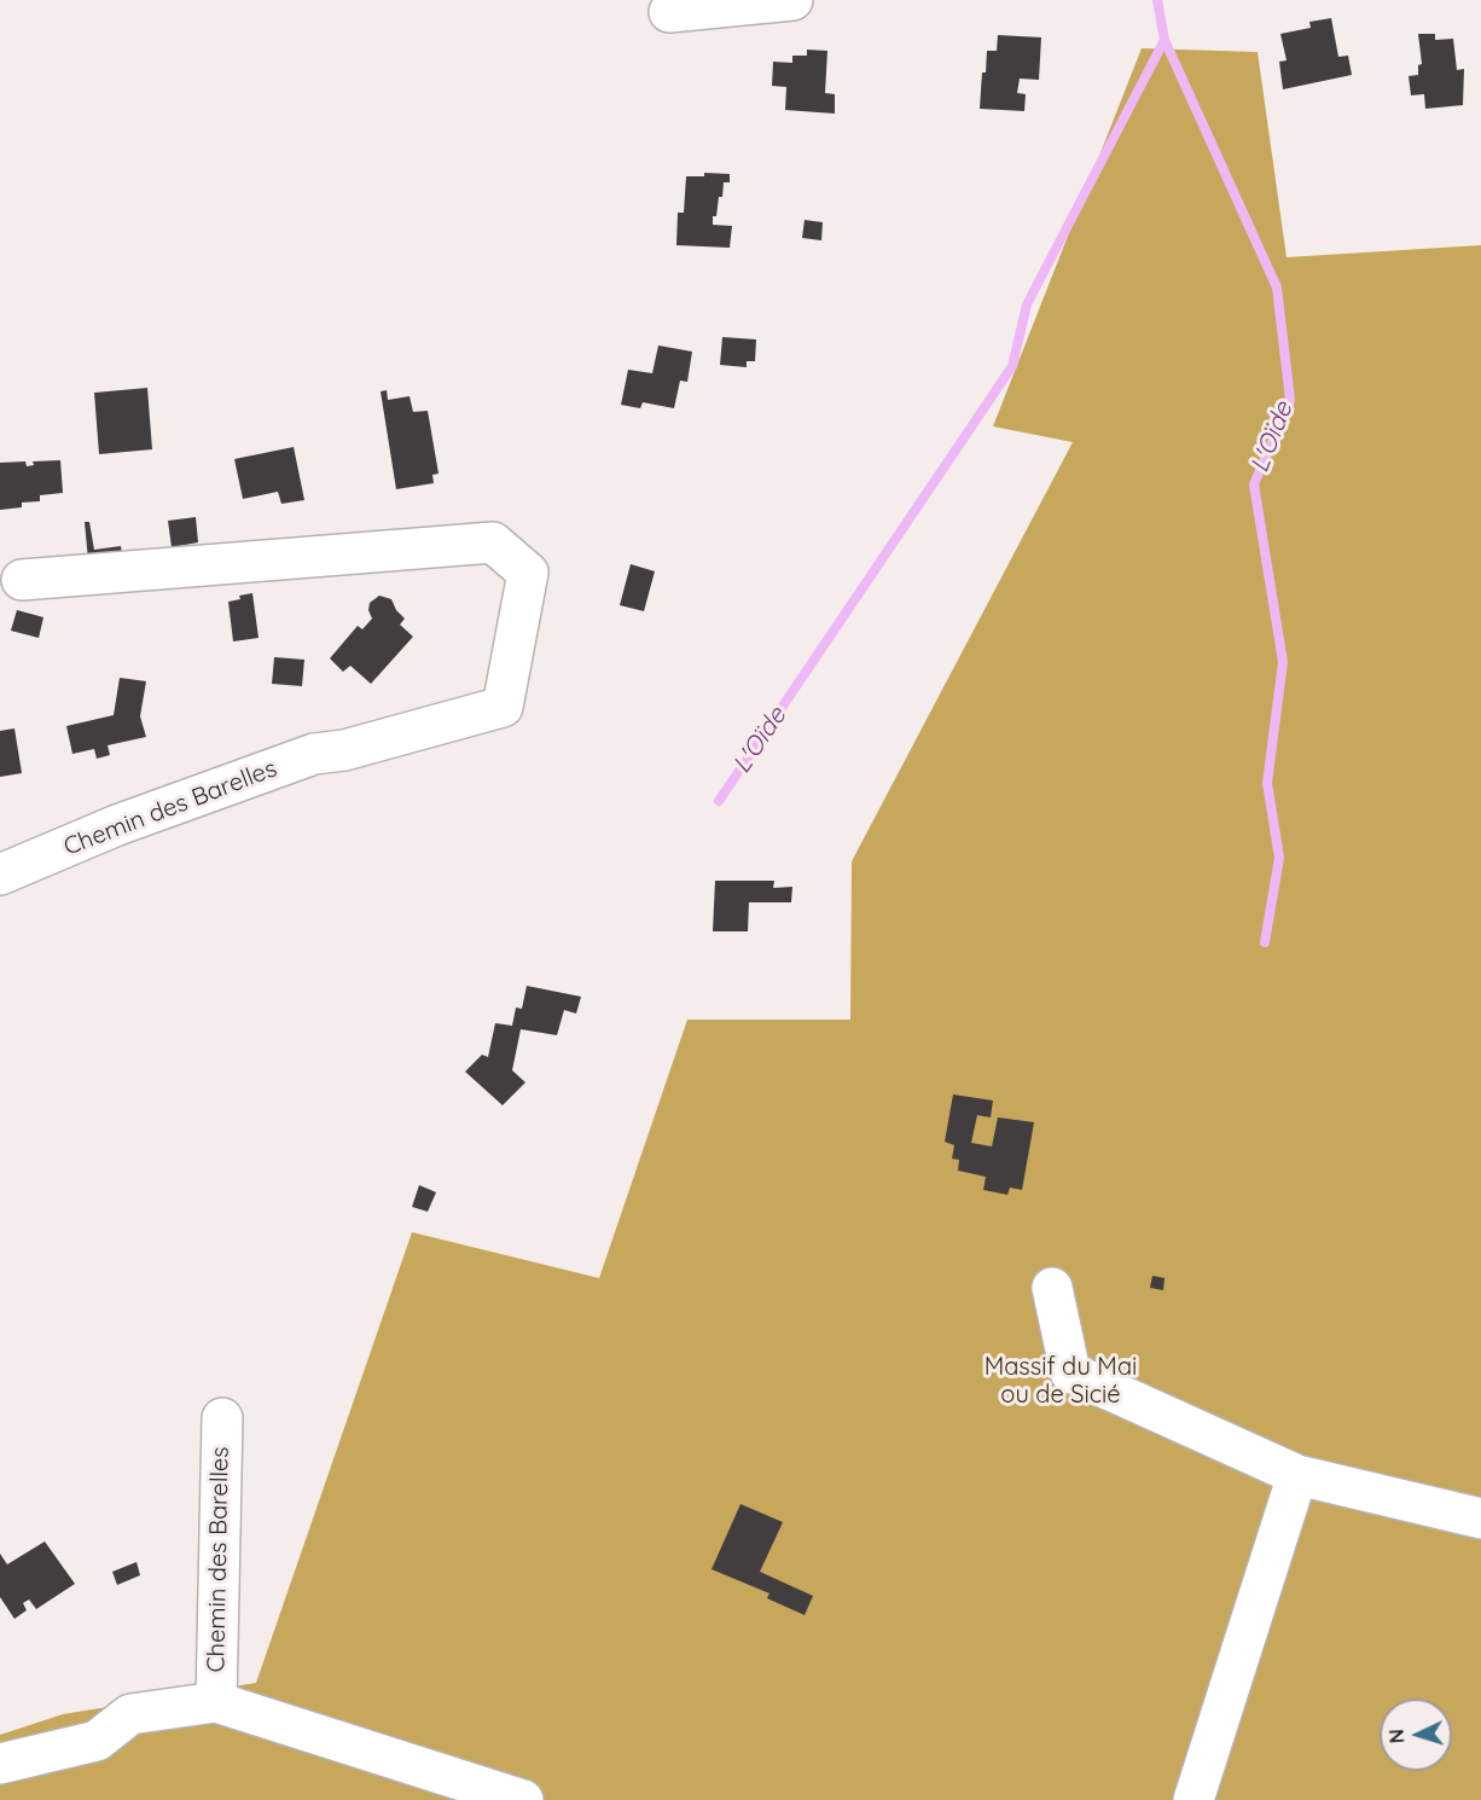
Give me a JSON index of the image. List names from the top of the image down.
{
  "streets": {
    "street": ["Chemin des Barelles"]
  },
  "water": ["L'Oïde"],
  "parks": ["Massif du Mai ou de Sicié"],
  "north": "left"
}
